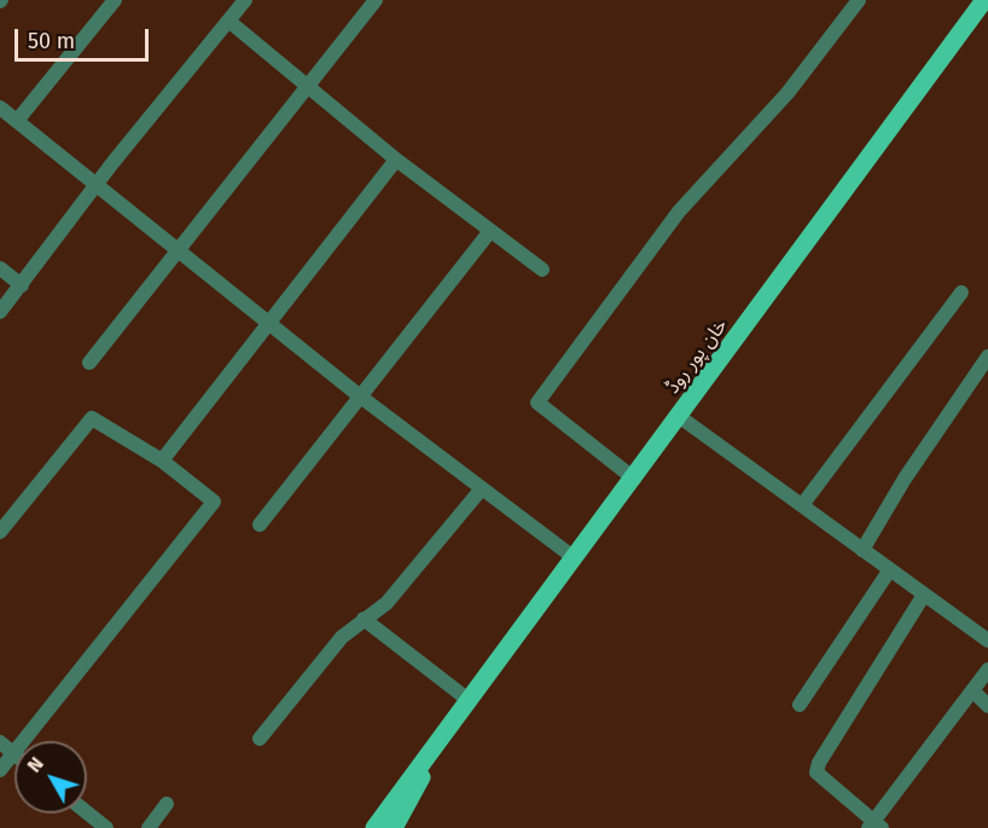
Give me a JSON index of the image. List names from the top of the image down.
{
  "streets": {
    "main road": ["خان پور روڈ"]
  },
  "scale_bar": "50 m",
  "north": "top left"
}
